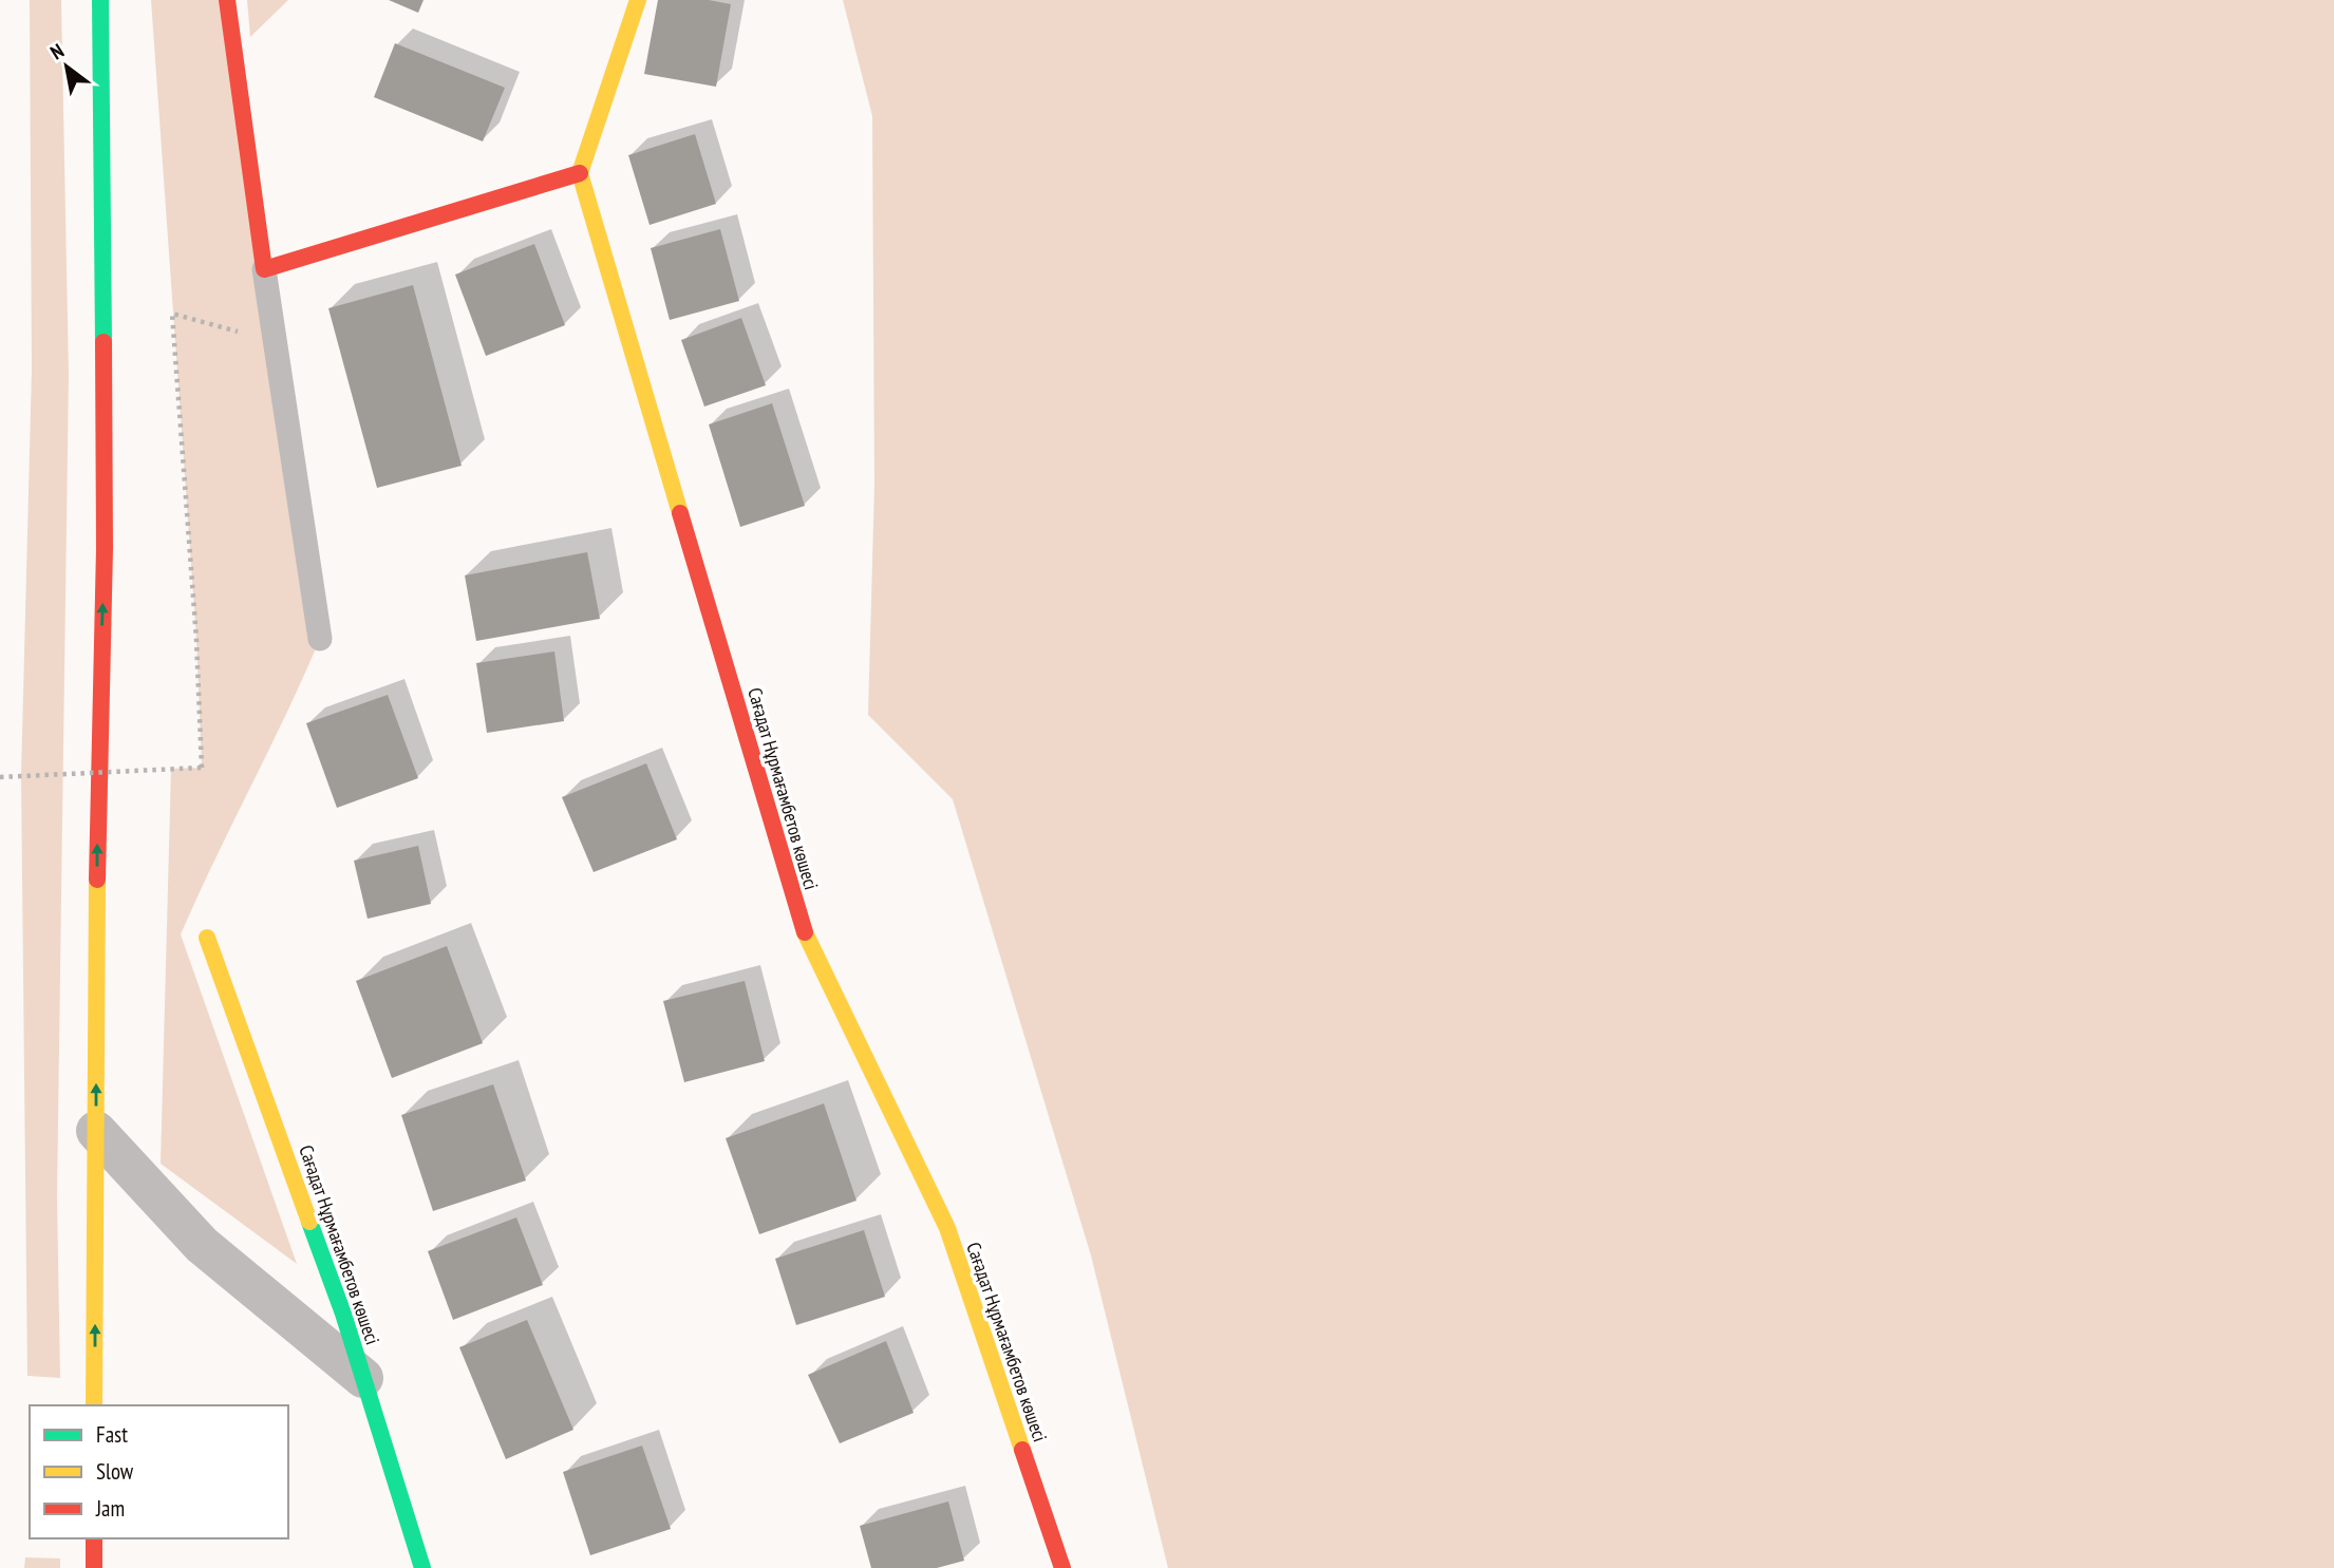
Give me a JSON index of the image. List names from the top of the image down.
{
  "streets": {
    "street": ["Сағадат Нұрмағамбетов көшесі"]
  },
  "legend": ["Fast", "Slow", "Jam"],
  "north": "top left"
}
